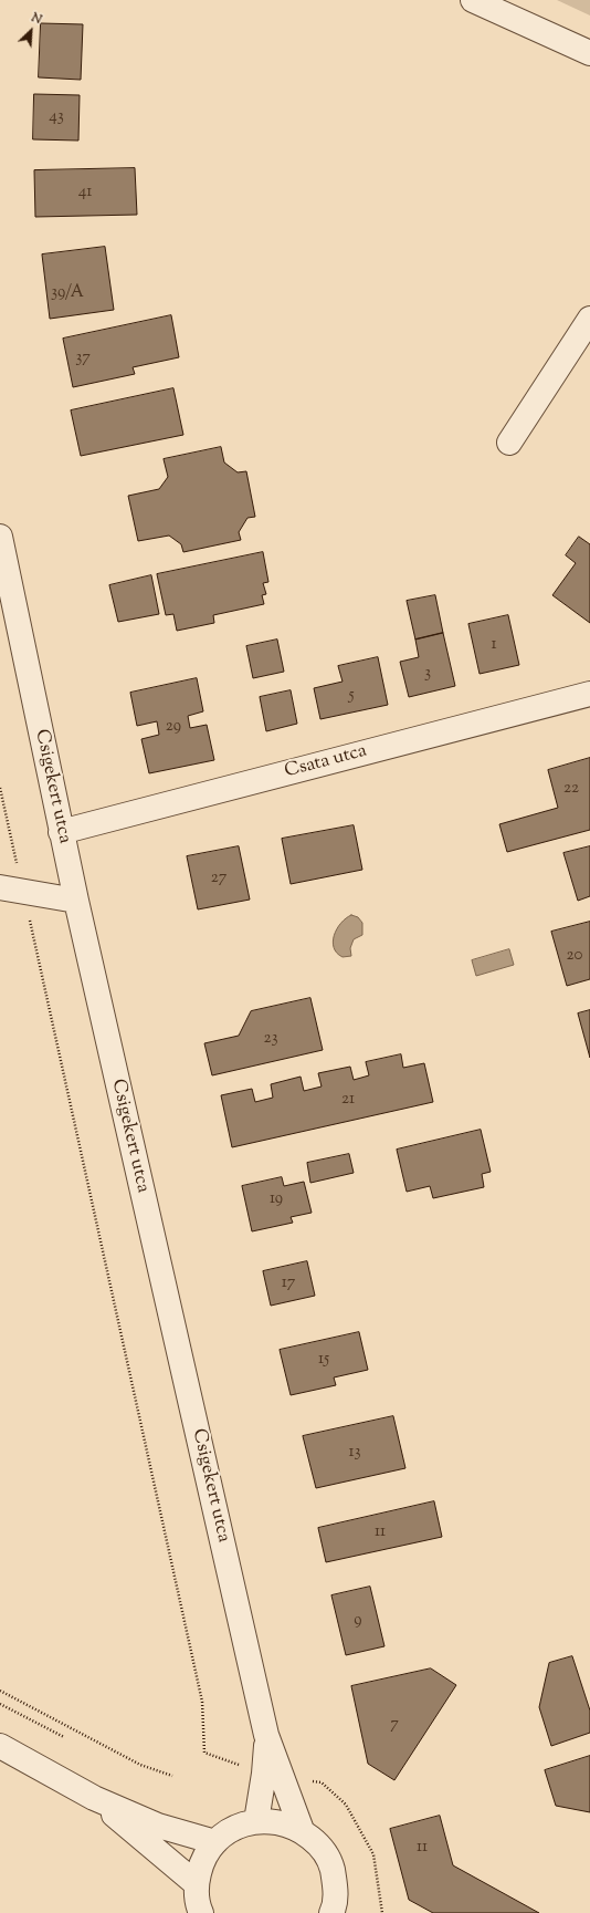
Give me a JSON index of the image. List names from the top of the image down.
{
  "streets": {
    "street": ["Csata utca", "Csigekert utca"]
  },
  "crossings": [
    ["Csata utca", "Csigekert utca"]
  ],
  "house_numbers": [
    "43",
    "41",
    "39/A",
    "37",
    "1",
    "3",
    "5",
    "29",
    "22",
    "27",
    "20",
    "23",
    "21",
    "19",
    "17",
    "15",
    "13",
    "11",
    "9",
    "7",
    "11"
  ],
  "north": "top right"
}
